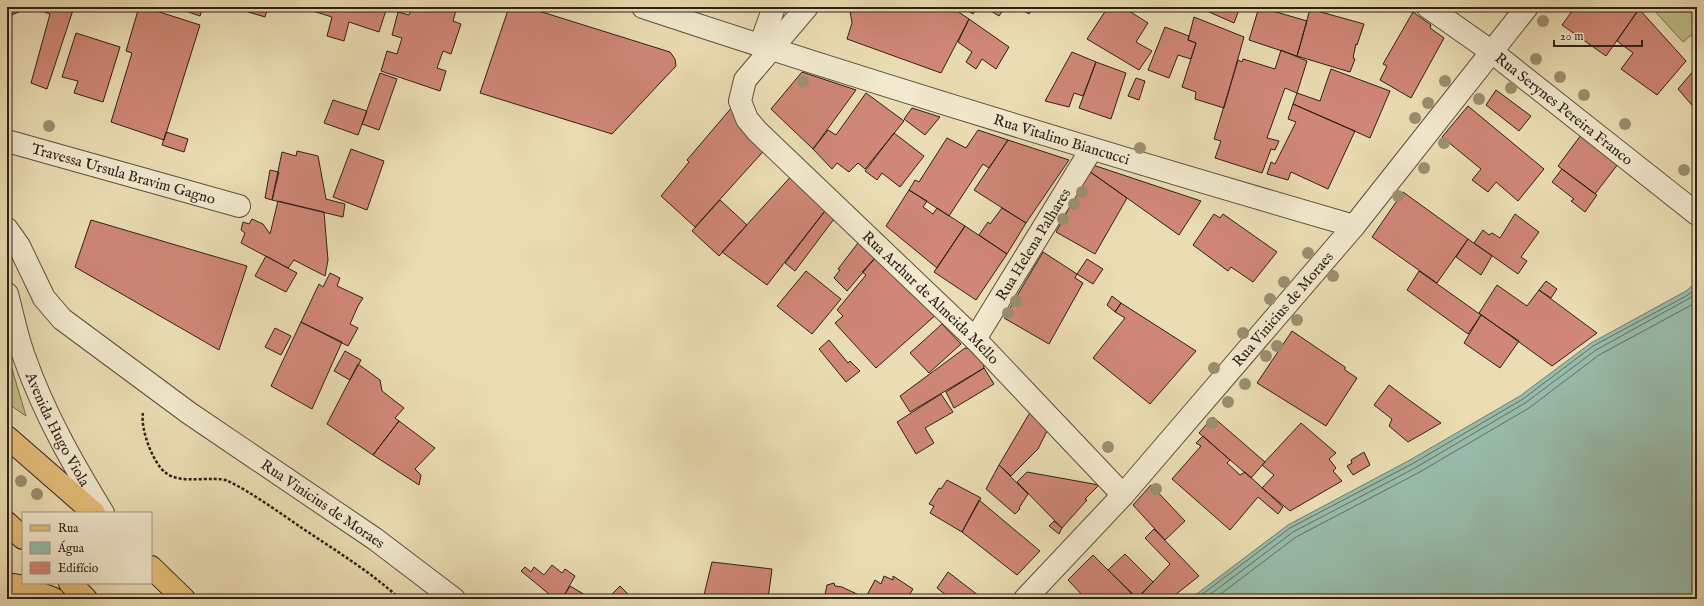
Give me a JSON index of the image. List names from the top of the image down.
{
  "streets": {
    "street": [
      "Rua Serynes Pereira Franco",
      "Rua Vitalino Biancucci",
      "Travessa Ursula Bravim Gagno",
      "Rua Helena Palhares",
      "Rua Arthur de Almeida Mello",
      "Rua Vinicius de Moraes",
      "Avenida Hugo Viola"
    ]
  },
  "crossings": [
    ["Rua Serynes Pereira Franco", "Rua Vinicius de Moraes"],
    ["Rua Vitalino Biancucci", "Rua Helena Palhares"],
    ["Rua Vitalino Biancucci", "Rua Arthur de Almeida Mello"],
    ["Rua Vitalino Biancucci", "Rua Vinicius de Moraes"],
    ["Rua Helena Palhares", "Rua Arthur de Almeida Mello"],
    ["Rua Arthur de Almeida Mello", "Rua Vinicius de Moraes"]
  ],
  "legend": ["Rua", "Água", "Edifício"],
  "scale_bar": "20 m"
}
